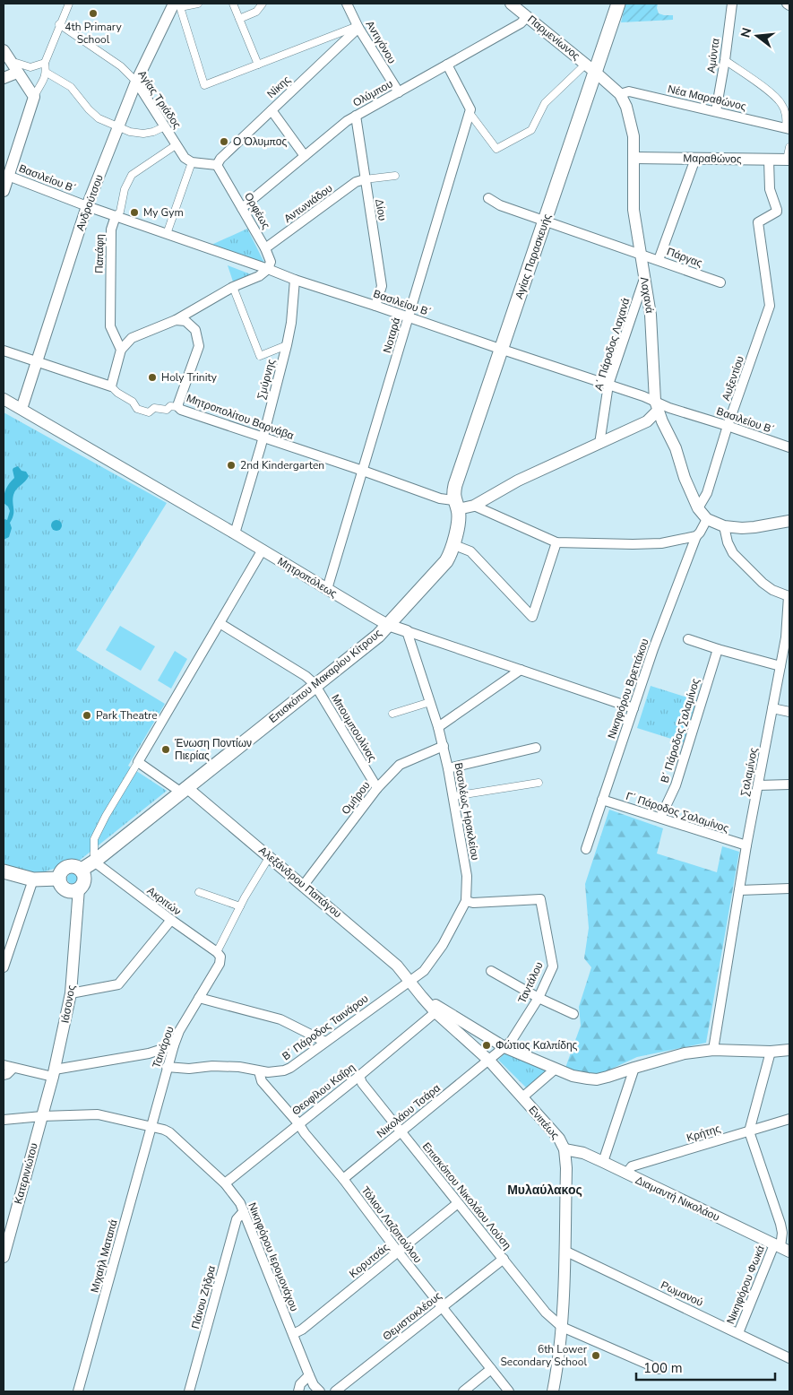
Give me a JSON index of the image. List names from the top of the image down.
{
  "streets": {
    "main road": ["Αγίας Παρασκευής", "Επισκόπου Μακαρίου Κίτρους"],
    "street": [
      "Παρμενίωνος",
      "Αντιγόνου",
      "Αμύντα",
      "Νίκης",
      "Ολύμπου",
      "Νέα Μαραθώνος",
      "Αγίας Τριάδος",
      "Μαραθώνος",
      "Βασιλείου Β΄",
      "Ανδρούτσου",
      "Αντωνιάδου",
      "Δίου",
      "Ορφέως",
      "Παπάφη",
      "Πάργας",
      "Λαχανά",
      "Νοταρά",
      "Α΄ Πάροδος Λαχανά",
      "Αυξεντίου",
      "Σμύρνης",
      "Μητροπολίτου Βαρνάβα",
      "Μητροπόλεως",
      "Νικηφόρου Βρεττάκου",
      "Μπουμπουλίνας",
      "Β΄ Πάροδος Σαλαμίνος",
      "Σαλαμίνος",
      "Ομήρου",
      "Βασιλέως Ηρακλείου",
      "Γ΄ Πάροδος Σαλαμίνος",
      "Αλεξάνδρου Παπάγου",
      "Ακριτών",
      "Ταντάλου",
      "Ιάσονος",
      "Β΄ Πάροδος Ταινάρου",
      "Ταινάρου",
      "Θεοφίλου Καΐρη",
      "Νικολάου Τσάρα",
      "Ενιπέως",
      "Κρήτης",
      "Κατερινιώτου",
      "Επισκόπου Νικολάου Λούση",
      "Διαμαντή Νικολάου",
      "Τόλιου Λαζοπούλου",
      "Μιχαήλ Ματαπά",
      "Νικηφόρου Ιερομονάχου",
      "Κορυτσάς",
      "Νικηφόρου Φωκά",
      "Ρωμανού",
      "Πάνου Ζήδρα",
      "Θεμιστοκλέους"
    ]
  },
  "crossings": [
    ["Παρμενίωνος", "Ολύμπου"],
    ["Παρμενίωνος", "Αγίας Παρασκευής"],
    ["Παρμενίωνος", "Λαχανά"],
    ["Αντιγόνου", "Νίκης"],
    ["Αντιγόνου", "Ολύμπου"],
    ["Αμύντα", "Νέα Μαραθώνος"],
    ["Νίκης", "Ορφέως"],
    ["Ολύμπου", "Δίου"],
    ["Ολύμπου", "Ορφέως"],
    ["Νέα Μαραθώνος", "Λαχανά"],
    ["Αγίας Τριάδος", "Ανδρούτσου"],
    ["Αγίας Τριάδος", "Παπάφη"],
    ["Μαραθώνος", "Λαχανά"],
    ["Μαραθώνος", "Αυξεντίου"],
    ["Βασιλείου Β΄", "Ανδρούτσου"],
    ["Βασιλείου Β΄", "Δίου"],
    ["Βασιλείου Β΄", "Ορφέως"],
    ["Βασιλείου Β΄", "Παπάφη"],
    ["Βασιλείου Β΄", "Αγίας Παρασκευής"],
    ["Βασιλείου Β΄", "Λαχανά"],
    ["Βασιλείου Β΄", "Νοταρά"],
    ["Βασιλείου Β΄", "Α΄ Πάροδος Λαχανά"],
    ["Βασιλείου Β΄", "Αυξεντίου"],
    ["Βασιλείου Β΄", "Σμύρνης"],
    ["Ανδρούτσου", "Μητροπολίτου Βαρνάβα"],
    ["Ανδρούτσου", "Μητροπόλεως"],
    ["Αντωνιάδου", "Δίου"],
    ["Αντωνιάδου", "Ορφέως"],
    ["Παπάφη", "Μητροπολίτου Βαρνάβα"],
    ["Αγίας Παρασκευής", "Πάργας"],
    ["Αγίας Παρασκευής", "Λαχανά"],
    ["Αγίας Παρασκευής", "Μητροπολίτου Βαρνάβα"],
    ["Αγίας Παρασκευής", "Επισκόπου Μακαρίου Κίτρους"],
    ["Πάργας", "Λαχανά"],
    ["Λαχανά", "Α΄ Πάροδος Λαχανά"],
    ["Λαχανά", "Αυξεντίου"],
    ["Νοταρά", "Μητροπολίτου Βαρνάβα"],
    ["Νοταρά", "Μητροπόλεως"],
    ["Σμύρνης", "Μητροπολίτου Βαρνάβα"],
    ["Σμύρνης", "Μητροπόλεως"],
    ["Μητροπολίτου Βαρνάβα", "Επισκόπου Μακαρίου Κίτρους"],
    ["Μητροπόλεως", "Επισκόπου Μακαρίου Κίτρους"],
    ["Μητροπόλεως", "Νικηφόρου Βρεττάκου"],
    ["Μητροπόλεως", "Βασιλέως Ηρακλείου"],
    ["Επισκόπου Μακαρίου Κίτρους", "Μπουμπουλίνας"],
    ["Επισκόπου Μακαρίου Κίτρους", "Αλεξάνδρου Παπάγου"],
    ["Επισκόπου Μακαρίου Κίτρους", "Ακριτών"],
    ["Επισκόπου Μακαρίου Κίτρους", "Ιάσονος"],
    ["Νικηφόρου Βρεττάκου", "Γ΄ Πάροδος Σαλαμίνος"],
    ["Μπουμπουλίνας", "Ομήρου"],
    ["Β΄ Πάροδος Σαλαμίνος", "Γ΄ Πάροδος Σαλαμίνος"],
    ["Σαλαμίνος", "Γ΄ Πάροδος Σαλαμίνος"],
    ["Ομήρου", "Βασιλέως Ηρακλείου"],
    ["Ομήρου", "Αλεξάνδρου Παπάγου"],
    ["Βασιλέως Ηρακλείου", "Αλεξάνδρου Παπάγου"],
    ["Βασιλέως Ηρακλείου", "Ταντάλου"],
    ["Βασιλέως Ηρακλείου", "Β΄ Πάροδος Ταινάρου"],
    ["Βασιλέως Ηρακλείου", "Ενιπέως"],
    ["Αλεξάνδρου Παπάγου", "Β΄ Πάροδος Ταινάρου"],
    ["Αλεξάνδρου Παπάγου", "Ταινάρου"],
    ["Αλεξάνδρου Παπάγου", "Ενιπέως"],
    ["Ακριτών", "Ταινάρου"],
    ["Ταντάλου", "Νικολάου Τσάρα"],
    ["Ταντάλου", "Ενιπέως"],
    ["Ιάσονος", "Κατερινιώτου"],
    ["Ιάσονος", "Νικηφόρου Ιερομονάχου"],
    ["Β΄ Πάροδος Ταινάρου", "Ταινάρου"],
    ["Β΄ Πάροδος Ταινάρου", "Ενιπέως"],
    ["Β΄ Πάροδος Ταινάρου", "Τόλιου Λαζοπούλου"],
    ["Ταινάρου", "Μιχαήλ Ματαπά"],
    ["Ταινάρου", "Νικηφόρου Ιερομονάχου"],
    ["Θεοφίλου Καΐρη", "Ενιπέως"],
    ["Θεοφίλου Καΐρη", "Επισκόπου Νικολάου Λούση"],
    ["Θεοφίλου Καΐρη", "Τόλιου Λαζοπούλου"],
    ["Θεοφίλου Καΐρη", "Νικηφόρου Ιερομονάχου"],
    ["Νικολάου Τσάρα", "Ενιπέως"],
    ["Νικολάου Τσάρα", "Επισκόπου Νικολάου Λούση"],
    ["Νικολάου Τσάρα", "Τόλιου Λαζοπούλου"],
    ["Ενιπέως", "Επισκόπου Νικολάου Λούση"],
    ["Ενιπέως", "Διαμαντή Νικολάου"],
    ["Ενιπέως", "Ρωμανού"],
    ["Κρήτης", "Διαμαντή Νικολάου"],
    ["Κρήτης", "Νικηφόρου Φωκά"],
    ["Κατερινιώτου", "Νικηφόρου Ιερομονάχου"],
    ["Επισκόπου Νικολάου Λούση", "Κορυτσάς"],
    ["Επισκόπου Νικολάου Λούση", "Θεμιστοκλέους"],
    ["Διαμαντή Νικολάου", "Νικηφόρου Φωκά"],
    ["Τόλιου Λαζοπούλου", "Κορυτσάς"],
    ["Τόλιου Λαζοπούλου", "Θεμιστοκλέους"],
    ["Μιχαήλ Ματαπά", "Νικηφόρου Ιερομονάχου"],
    ["Νικηφόρου Ιερομονάχου", "Κορυτσάς"],
    ["Νικηφόρου Ιερομονάχου", "Πάνου Ζήδρα"],
    ["Νικηφόρου Φωκά", "Ρωμανού"]
  ],
  "districts": ["Μυλαύλακος"],
  "places": [
    "4th Primary School",
    "Ο Όλυμπος",
    "My Gym",
    "Holy Trinity",
    "2nd Kindergarten",
    "Park Theatre",
    "Ένωση Ποντίων Πιερίας",
    "Φώτιος Καλπίδης",
    "6th Lower Secondary School"
  ],
  "scale_bar": "100 m",
  "north": "left"
}
